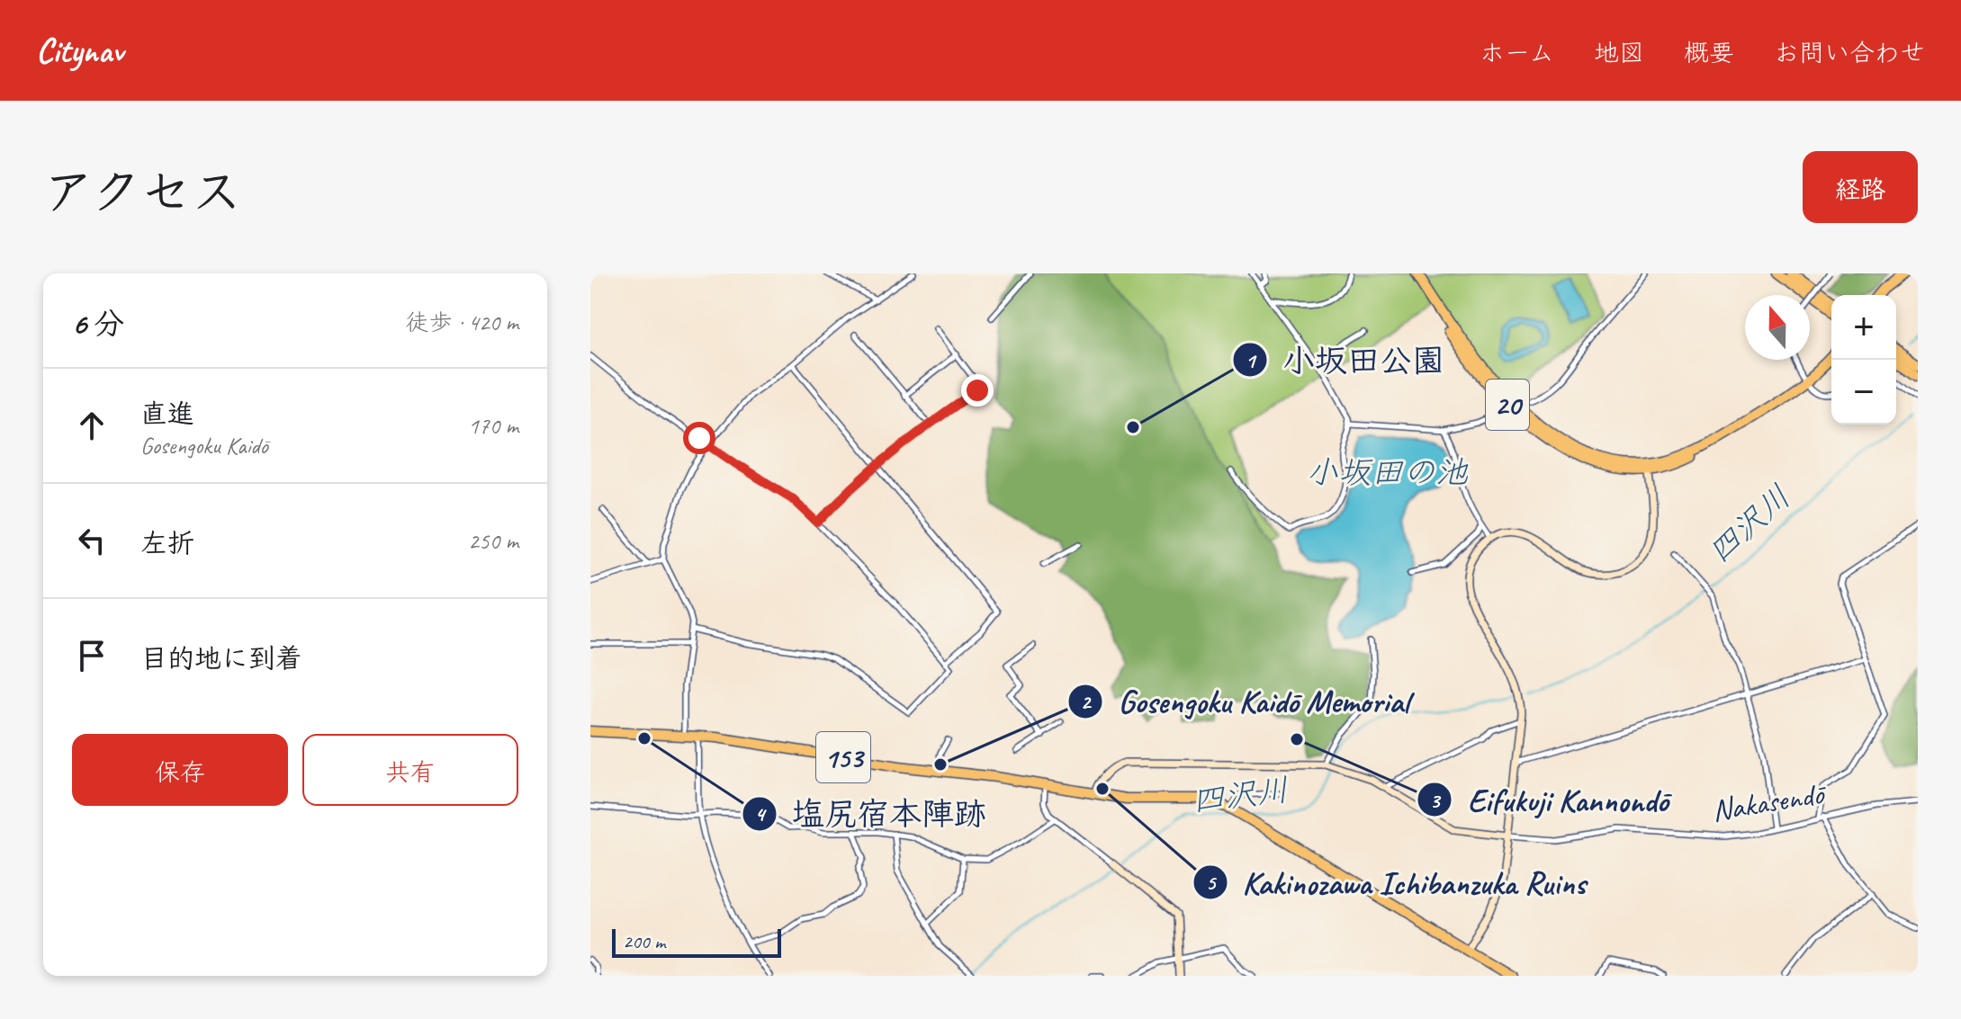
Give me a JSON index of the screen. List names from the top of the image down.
{
  "streets": {
    "highway": ["20", "153"],
    "street": ["Nakasendō"]
  },
  "water": ["小坂田の池", "四沢川"],
  "places": [
    "小坂田公園",
    "塩尻宿本陣跡",
    "Eifukuji Kannondō",
    "Gosengoku Kaidō Memorial",
    "Kakinozawa Ichibanzuka Ruins"
  ],
  "scale_bar": "200 m",
  "north": "top",
  "page": {
    "header": "Citynav",
    "nav": [
      "ホーム",
      "地図",
      "概要",
      "お問い合わせ"
    ],
    "title": "アクセス",
    "buttons": [
      "経路",
      ["保存", "共有"]
    ],
    "heading": ["6 分", "徒歩 · 420 m"],
    "map_buttons": ["+", "−"],
    "list": [
      ["直進", "Gosengoku Kaidō", "170 m"],
      ["左折", "250 m"],
      "目的地に到着"
    ],
    "scale": "200 m"
  }
}
